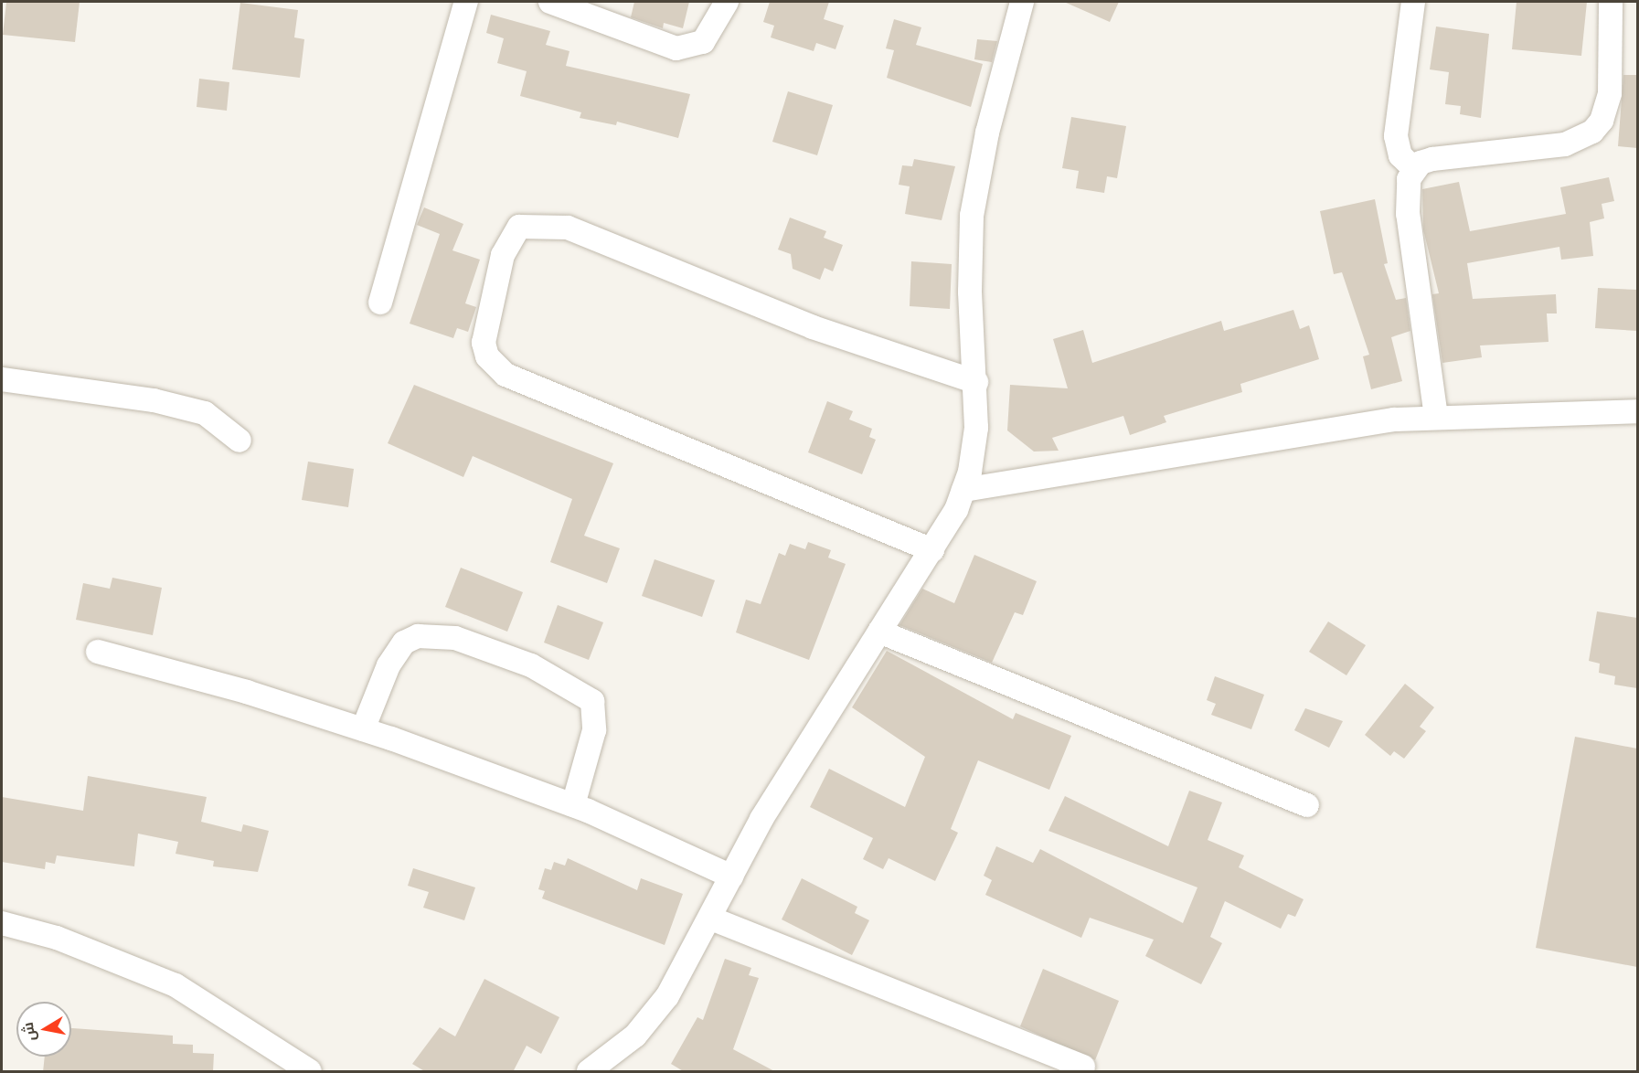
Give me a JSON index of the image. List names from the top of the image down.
{
  "north": "left"
}
